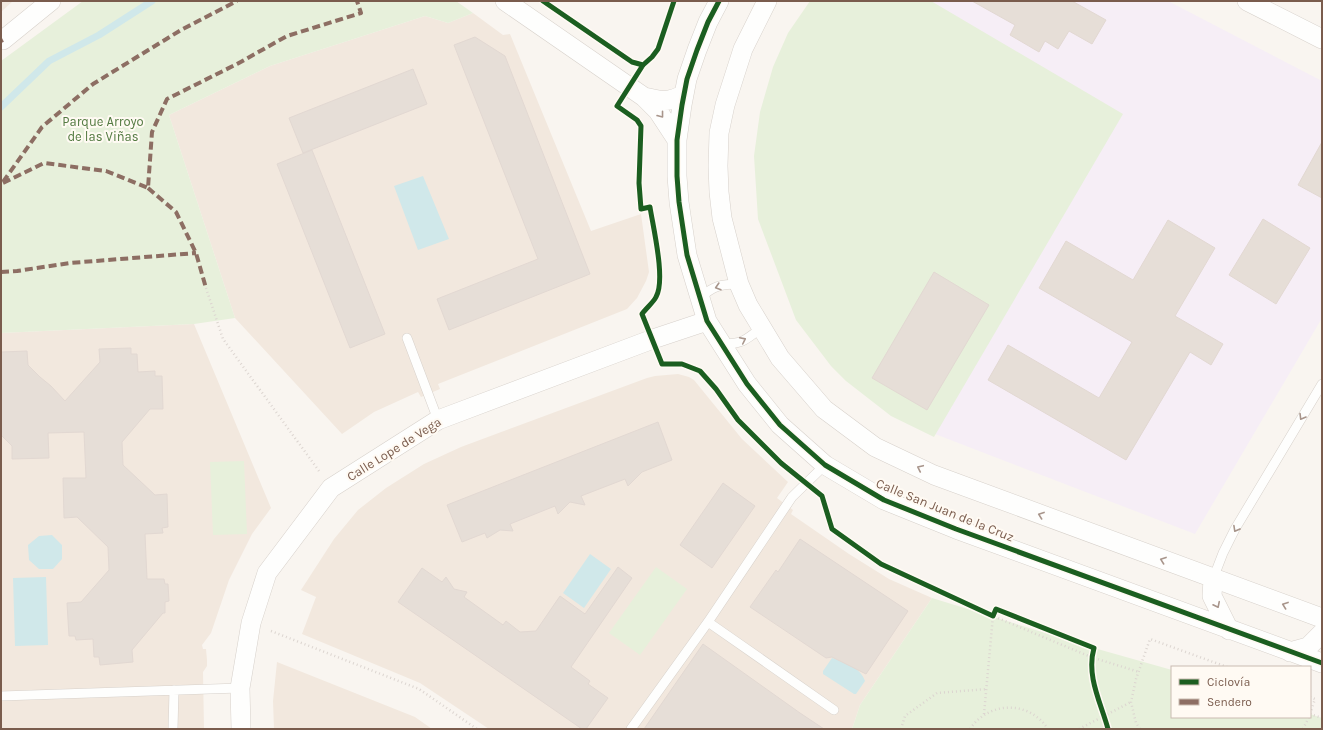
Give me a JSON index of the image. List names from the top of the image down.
{
  "streets": {
    "street": ["Calle Lope de Vega", "Calle San Juan de la Cruz"]
  },
  "crossings": [
    ["Calle Lope de Vega", "Calle San Juan de la Cruz"]
  ],
  "parks": ["Parque Arroyo de las Viñas"],
  "legend": ["Ciclovía", "Sendero"]
}
